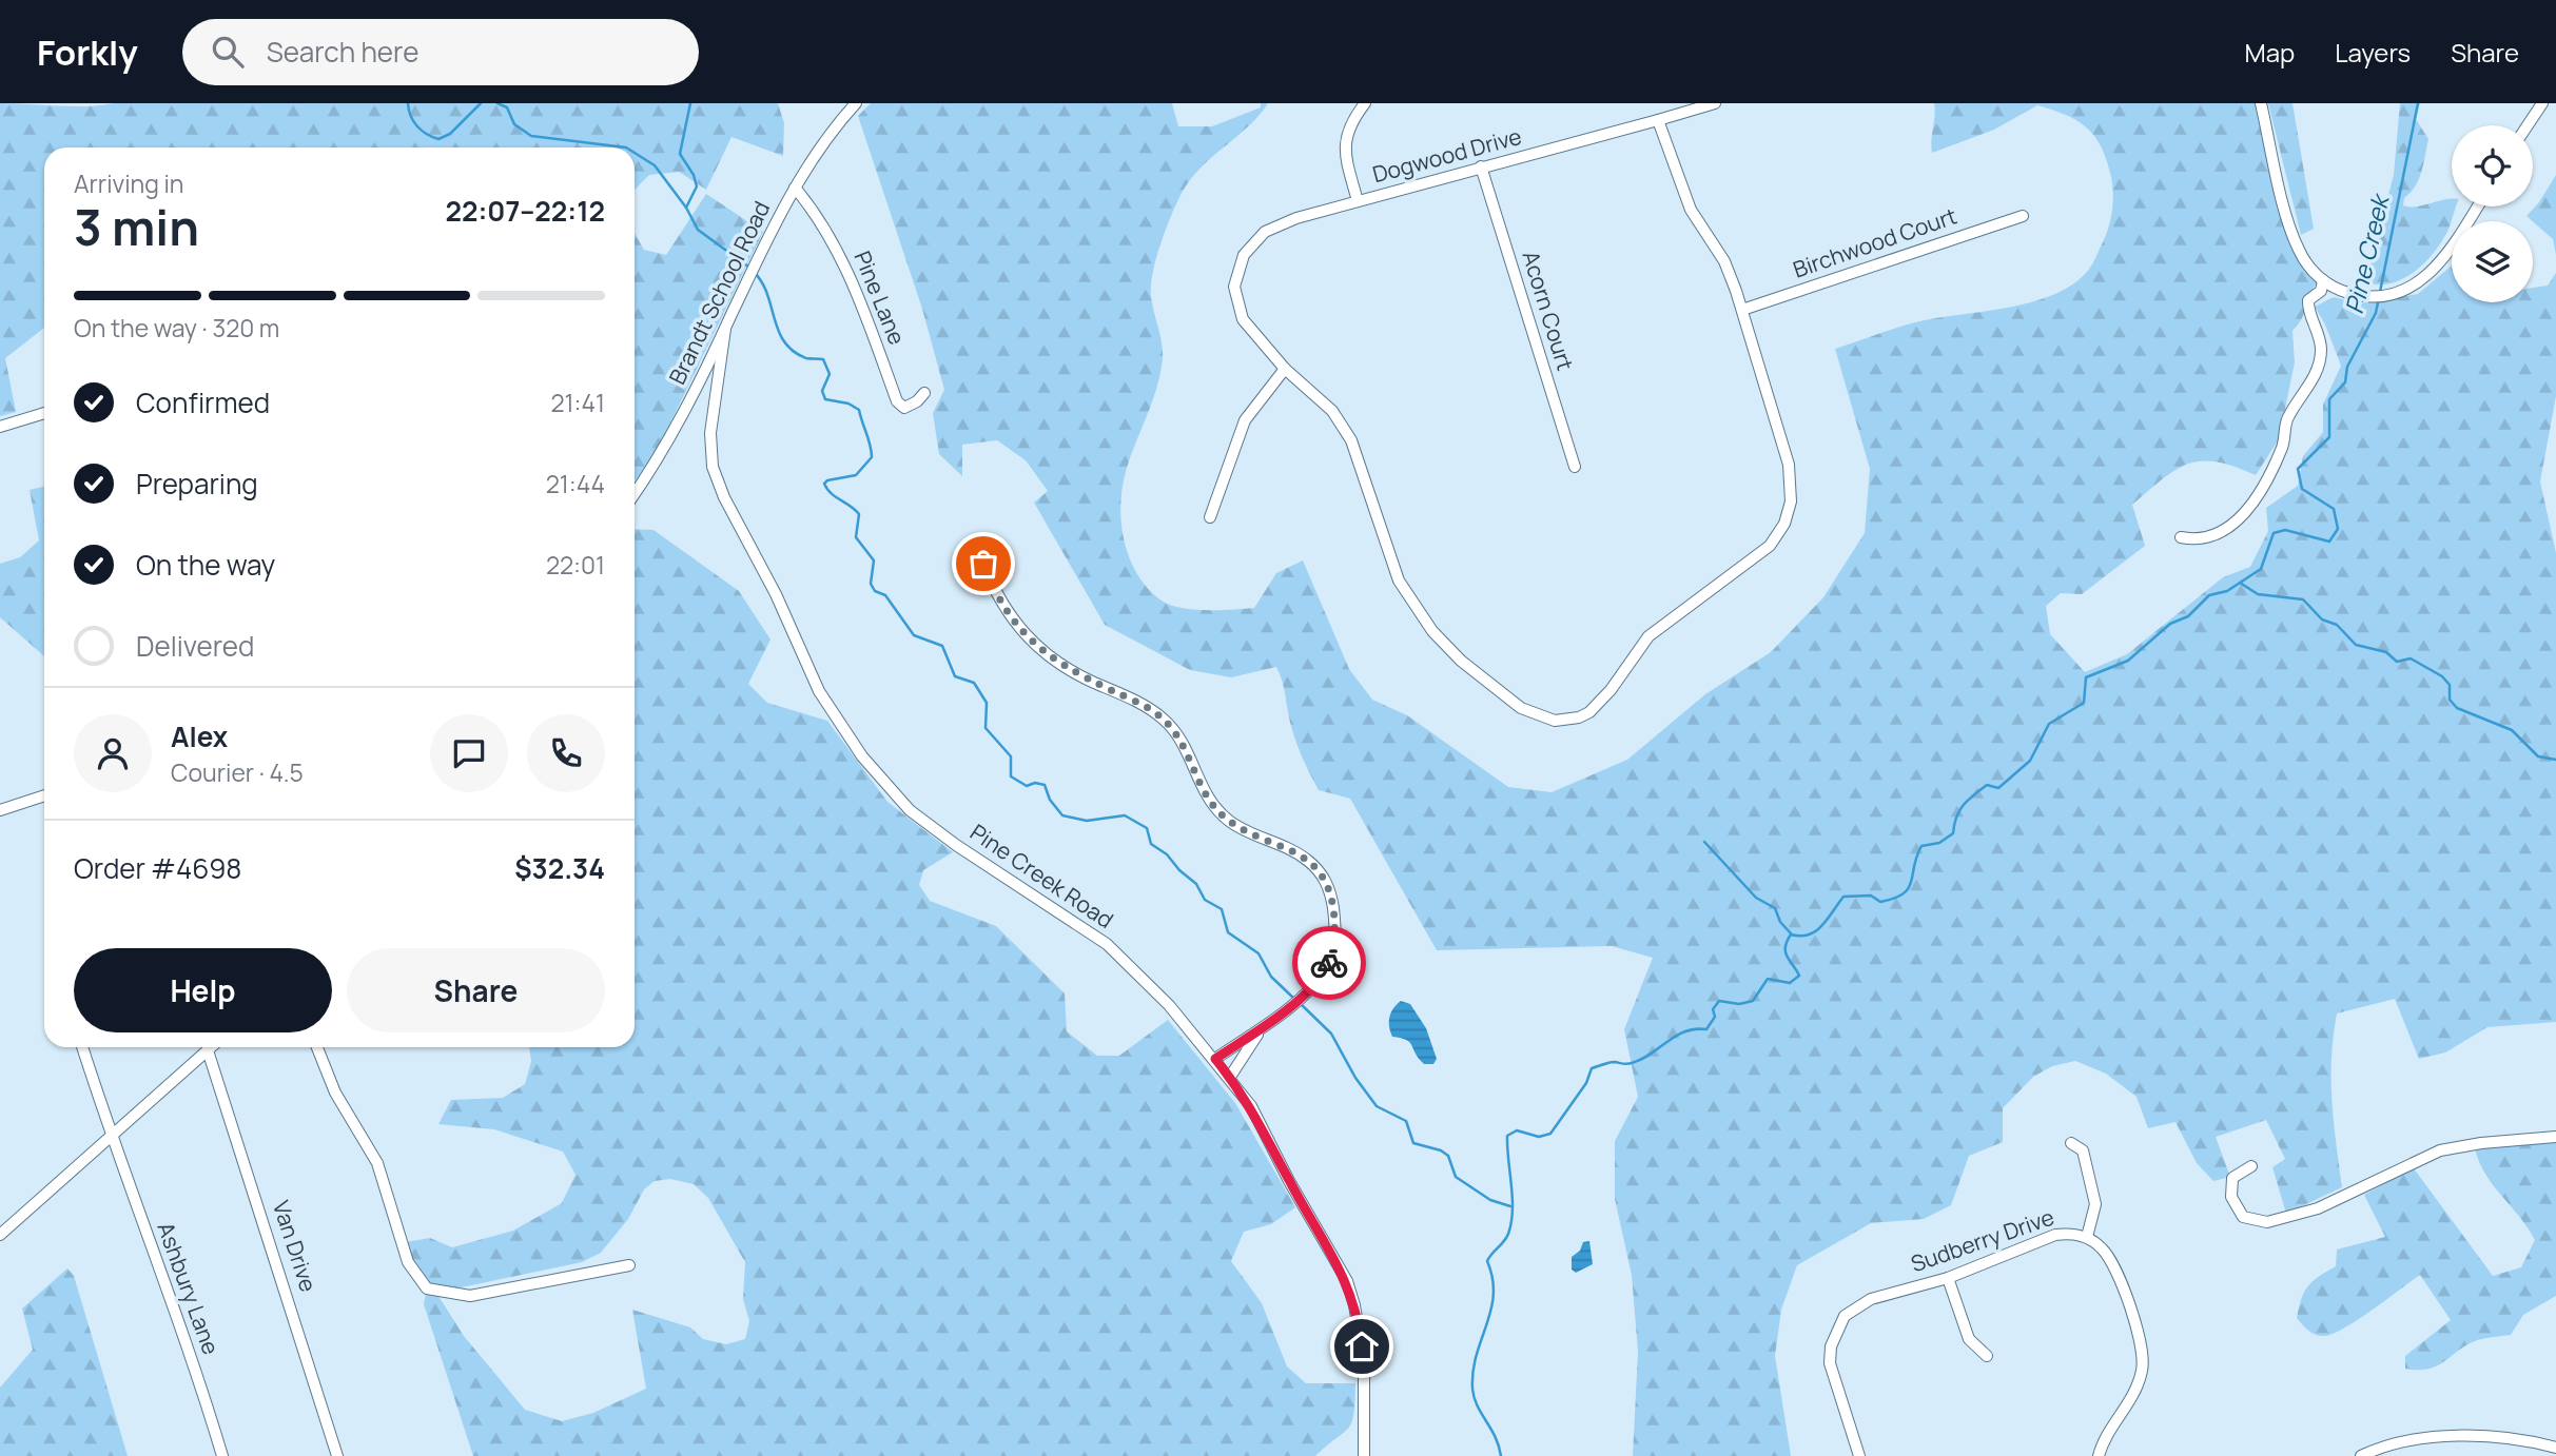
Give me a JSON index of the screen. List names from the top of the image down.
{
  "streets": {
    "street": [
      "Dogwood Drive",
      "Birchwood Court",
      "Brandt School Road",
      "Pine Lane",
      "Acorn Court",
      "Pine Creek Road",
      "Sudberry Drive",
      "Van Drive",
      "Ashbury Lane"
    ]
  },
  "crossings": [
    ["Dogwood Drive", "Birchwood Court"],
    ["Dogwood Drive", "Acorn Court"],
    ["Brandt School Road", "Pine Lane"],
    ["Brandt School Road", "Pine Creek Road"]
  ],
  "water": ["Pine Creek"],
  "page": {
    "header": "Forkly",
    "search": "Search here",
    "nav": ["Map", "Layers", "Share"],
    "heading": ["3 min", "Arriving in", "22:07–22:12"],
    "panel": [
      "Alex",
      "Courier · 4.5",
      "Order #4698",
      "$32.34"
    ],
    "bar": "On the way · 320 m",
    "list": [
      ["Confirmed", "21:41"],
      ["Preparing", "21:44"],
      ["On the way", "22:01"],
      "Delivered"
    ],
    "buttons": ["Help", "Share"]
  }
}
